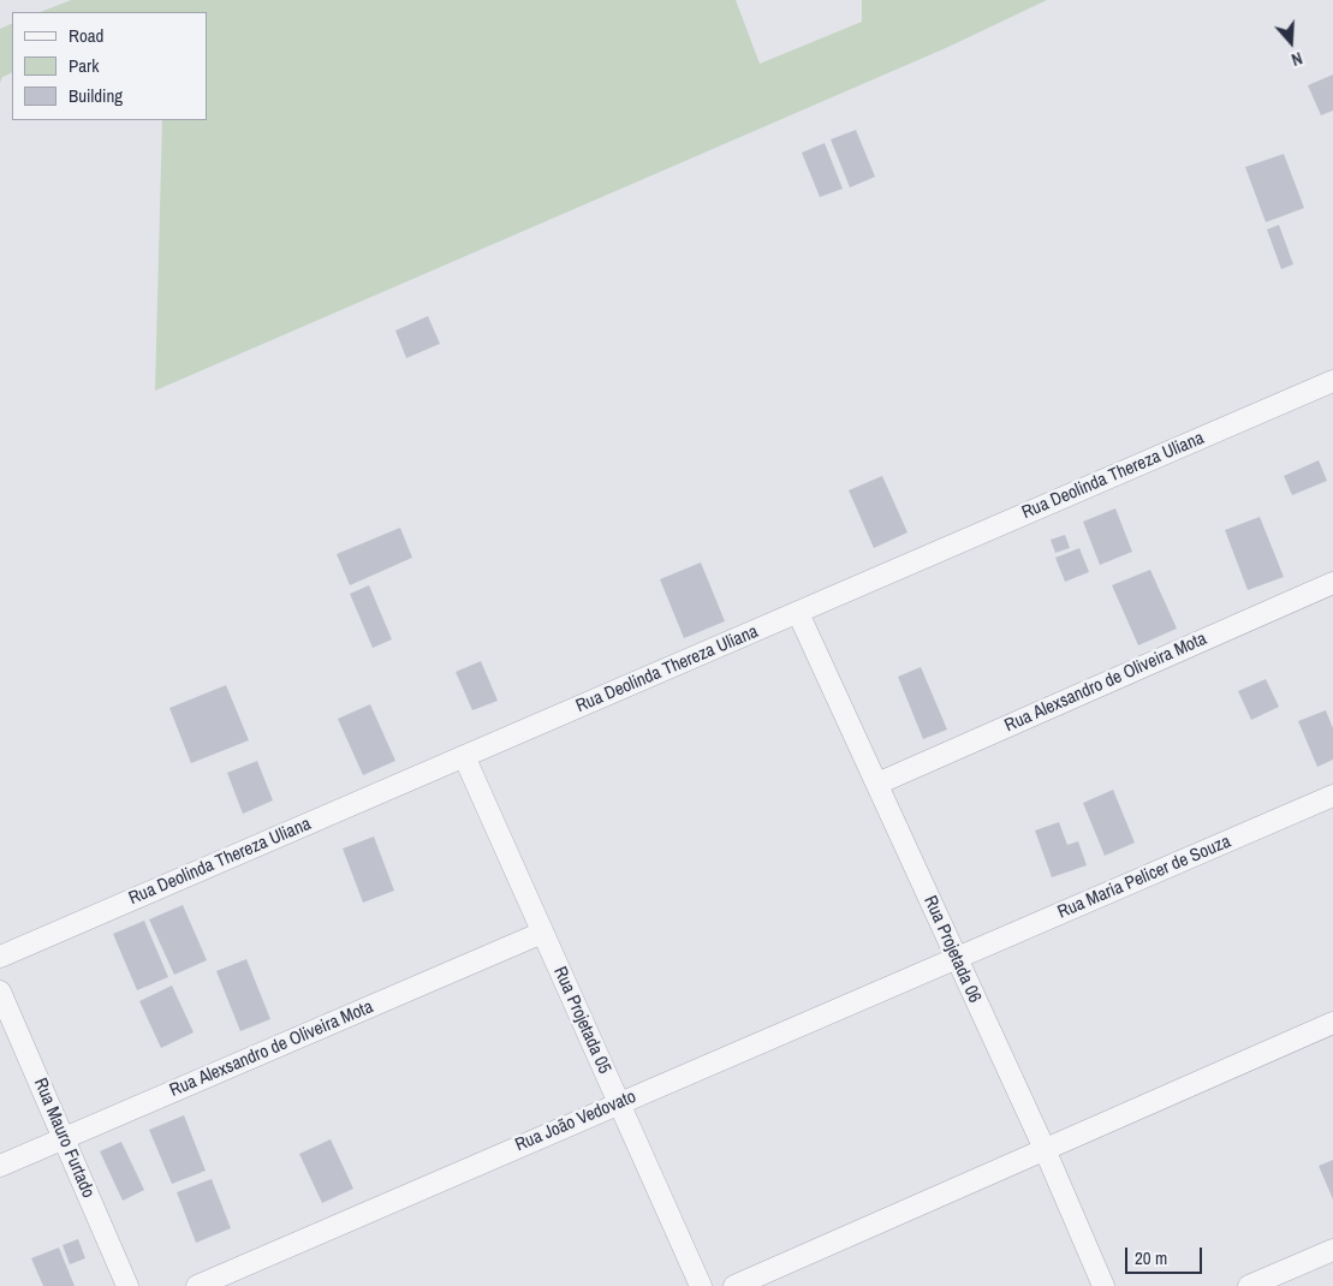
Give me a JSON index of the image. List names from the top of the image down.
{
  "streets": {
    "street": [
      "Rua Deolinda Thereza Uliana",
      "Rua Alexsandro de Oliveira Mota",
      "Rua Maria Pelicer de Souza",
      "Rua Projetada 06",
      "Rua Projetada 05",
      "Rua João Vedovato",
      "Rua Mauro Furtado"
    ]
  },
  "crossings": [
    ["Rua Deolinda Thereza Uliana", "Rua Projetada 06"],
    ["Rua Deolinda Thereza Uliana", "Rua Projetada 05"],
    ["Rua Alexsandro de Oliveira Mota", "Rua Projetada 06"],
    ["Rua Alexsandro de Oliveira Mota", "Rua Projetada 05"],
    ["Rua Alexsandro de Oliveira Mota", "Rua Mauro Furtado"],
    ["Rua Maria Pelicer de Souza", "Rua Projetada 06"],
    ["Rua Maria Pelicer de Souza", "Rua João Vedovato"],
    ["Rua Projetada 06", "Rua João Vedovato"],
    ["Rua Projetada 05", "Rua João Vedovato"]
  ],
  "legend": ["Road", "Park", "Building"],
  "scale_bar": "20 m",
  "north": "bottom"
}
